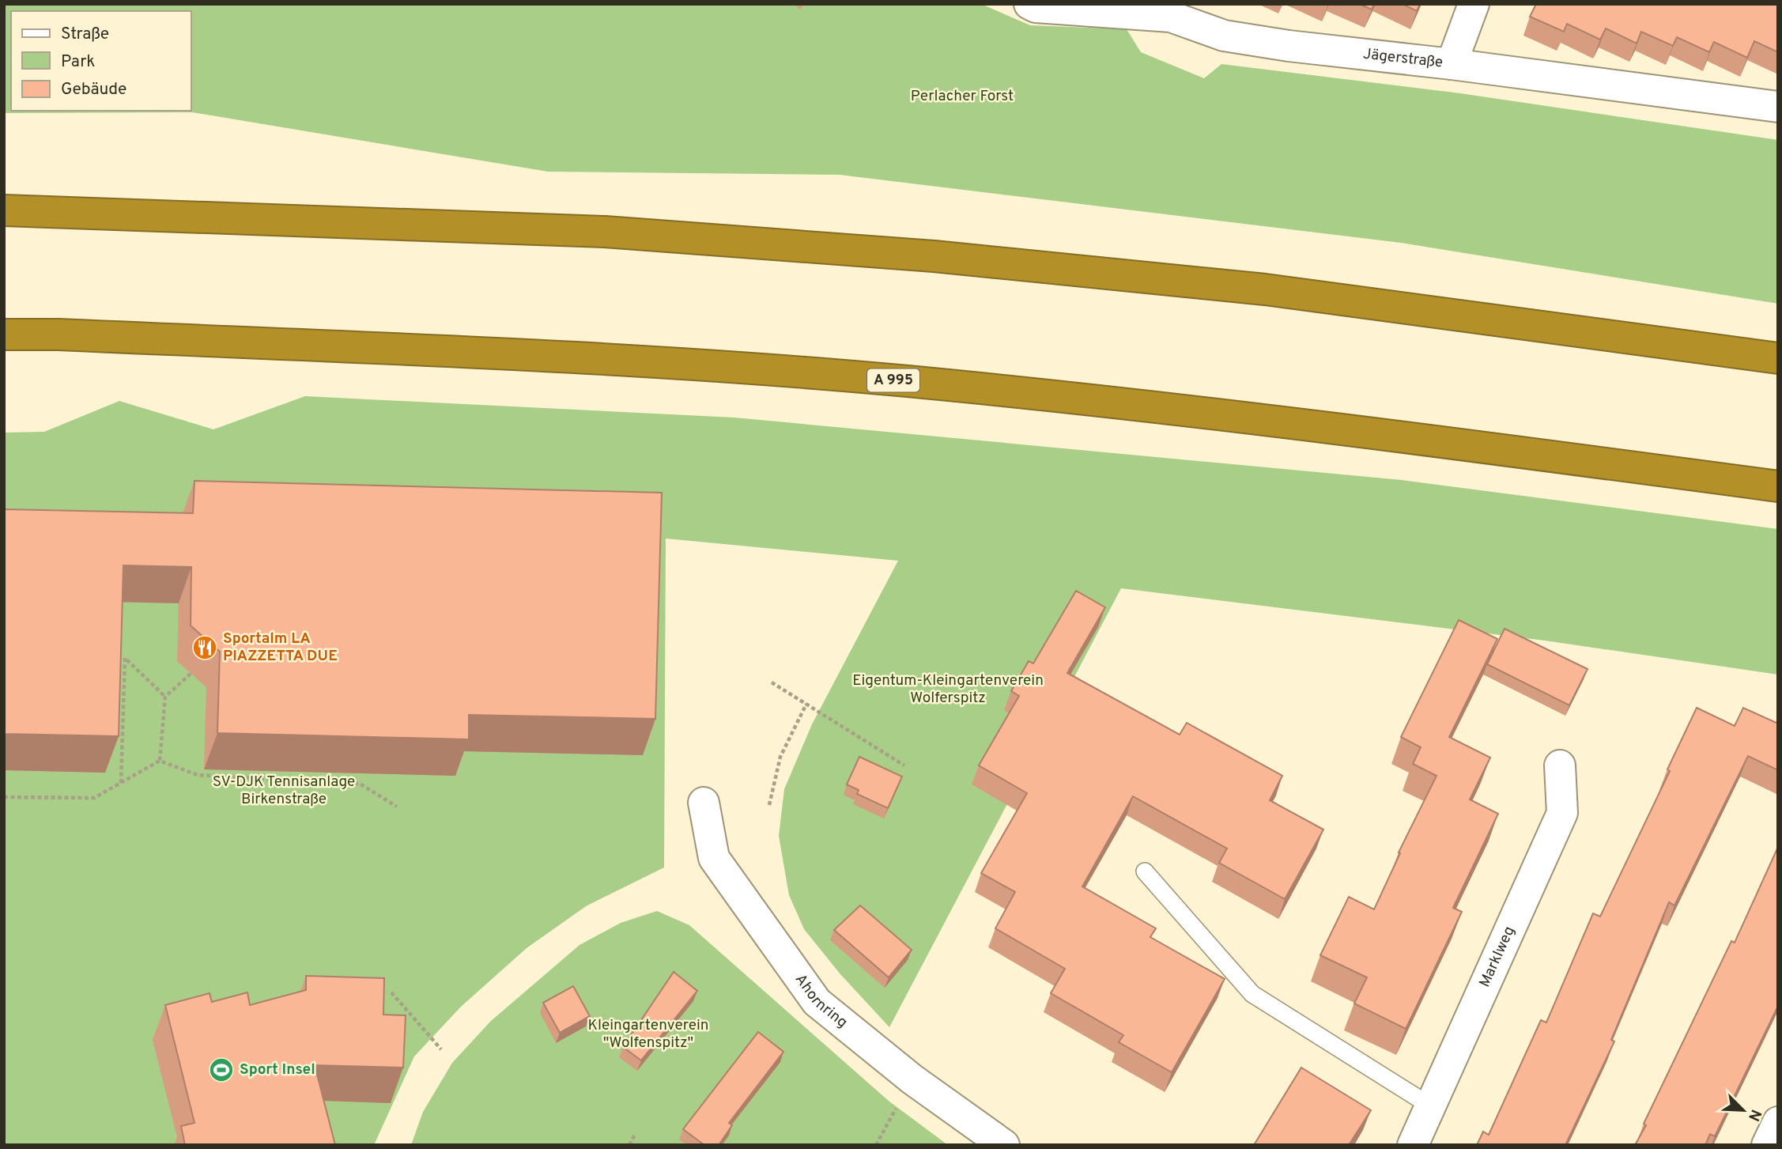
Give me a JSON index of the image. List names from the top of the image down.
{
  "streets": {
    "highway": ["A 995"],
    "street": ["Jägerstraße", "Marklweg", "Ahornring"]
  },
  "parks": [
    "Perlacher Forst",
    "Eigentum-Kleingartenverein Wolferspitz",
    "SV-DJK Tennisanlage Birkenstraße",
    "Kleingartenverein \"Wolfenspitz\""
  ],
  "places": {
    "restaurant": ["Sportalm LA PIAZZETTA DUE"],
    "sports": ["Sport Insel"]
  },
  "legend": ["Straße", "Park", "Gebäude"],
  "north": "bottom right"
}
